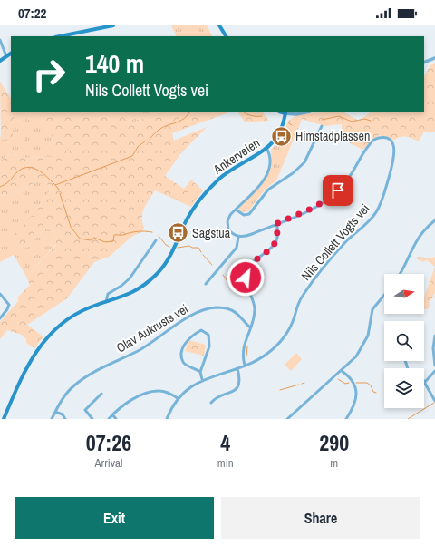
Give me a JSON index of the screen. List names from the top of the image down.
{
  "streets": {
    "main road": ["Ankerveien"],
    "street": ["Nils Collett Vogts vei", "Olav Aukrusts vei"]
  },
  "places": {
    "bus stop": ["Himstadplassen", "Sagstua"]
  },
  "north": "right",
  "page": {
    "status": "07:22",
    "turn": ["140 m", "Nils Collett Vogts vei"],
    "eta": [
      "07:26",
      "Arrival",
      "4",
      "min",
      "290",
      "m"
    ],
    "buttons": ["Exit", "Share"]
  }
}
